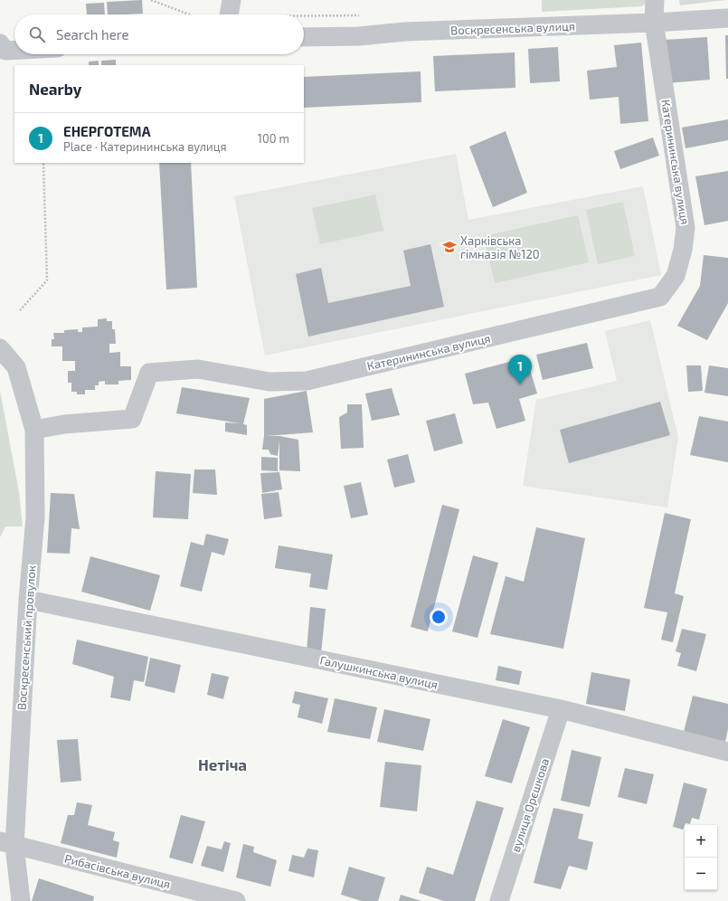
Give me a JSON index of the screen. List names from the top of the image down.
{
  "streets": {
    "street": [
      "Воскресенська вулиця",
      "Катерининська вулиця",
      "Воскресенський провулок",
      "Галушкинська вулиця",
      "вулиця Орєшкова",
      "Рибасівська вулиця"
    ]
  },
  "crossings": [
    ["Воскресенська вулиця", "Катерининська вулиця"],
    ["Катерининська вулиця", "Воскресенський провулок"],
    ["Воскресенський провулок", "Галушкинська вулиця"],
    ["Воскресенський провулок", "Рибасівська вулиця"],
    ["Галушкинська вулиця", "вулиця Орєшкова"]
  ],
  "districts": ["Нетіча"],
  "places": {
    "school or university": ["Харківська гімназія №120"]
  },
  "page": {
    "search": "Search here",
    "heading": "Nearby",
    "list": [
      {
        "mark": "1",
        "name": "ЕНЕРГОТЕМА",
        "note": "Place · Катерининська вулиця",
        "value": "100 m"
      }
    ],
    "pins": "1",
    "map_buttons": ["+", "−"]
  }
}
